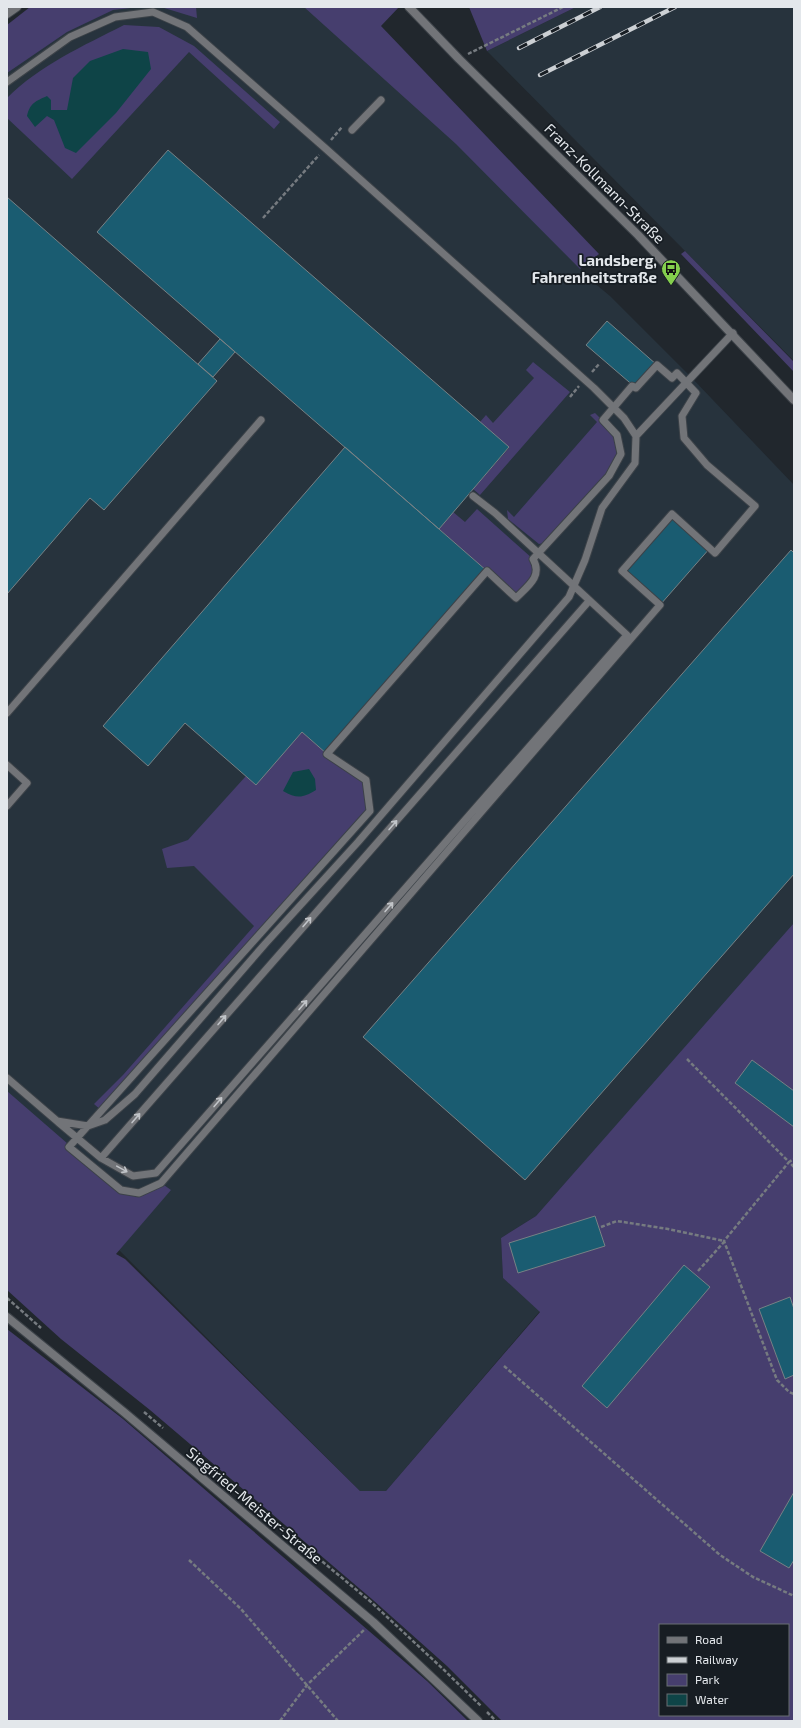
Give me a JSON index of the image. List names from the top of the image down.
{
  "streets": {
    "street": ["Franz-Kollmann-Straße", "Siegfried-Meister-Straße"]
  },
  "places": {
    "bus stop": ["Landsberg, Fahrenheitstraße"]
  },
  "legend": [
    "Road",
    "Railway",
    "Park",
    "Water"
  ]
}
